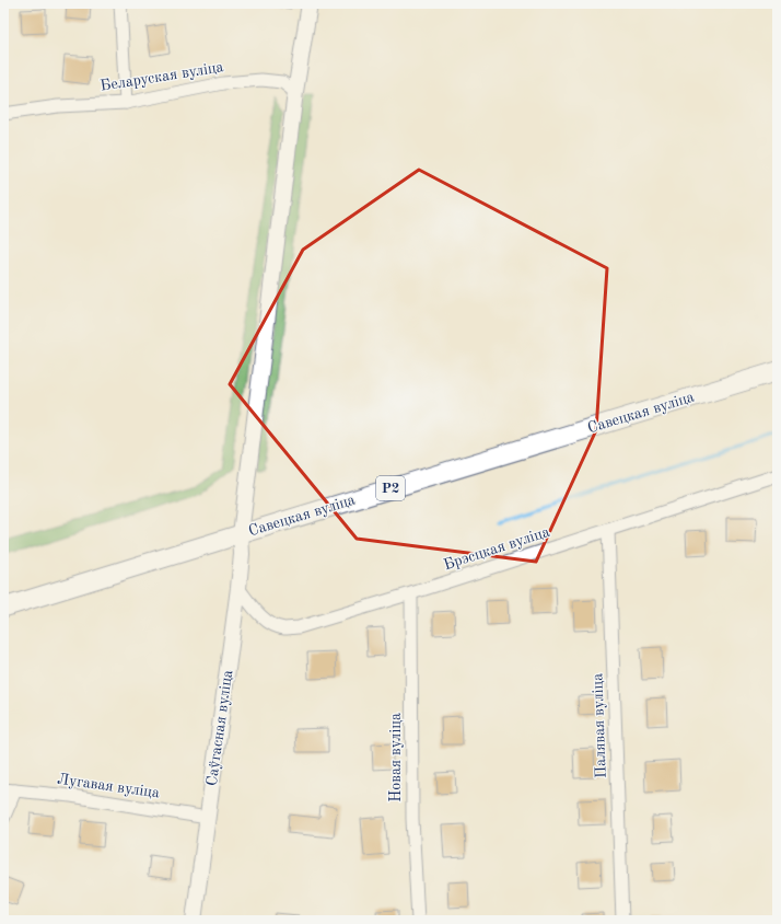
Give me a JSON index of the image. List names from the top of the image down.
{
  "streets": {
    "main road": ["Савецкая вуліца", "Р2"],
    "street": [
      "Беларуская вуліца",
      "Брэсцкая вуліца",
      "Палявая вуліца",
      "Саўгасная вуліца",
      "Новая вуліца",
      "Лугавая вуліца"
    ]
  },
  "crossings": [
    ["Беларуская вуліца", "Саўгасная вуліца"],
    ["Савецкая вуліца", "Саўгасная вуліца"],
    ["Брэсцкая вуліца", "Палявая вуліца"],
    ["Брэсцкая вуліца", "Саўгасная вуліца"],
    ["Брэсцкая вуліца", "Новая вуліца"],
    ["Саўгасная вуліца", "Лугавая вуліца"]
  ]
}
